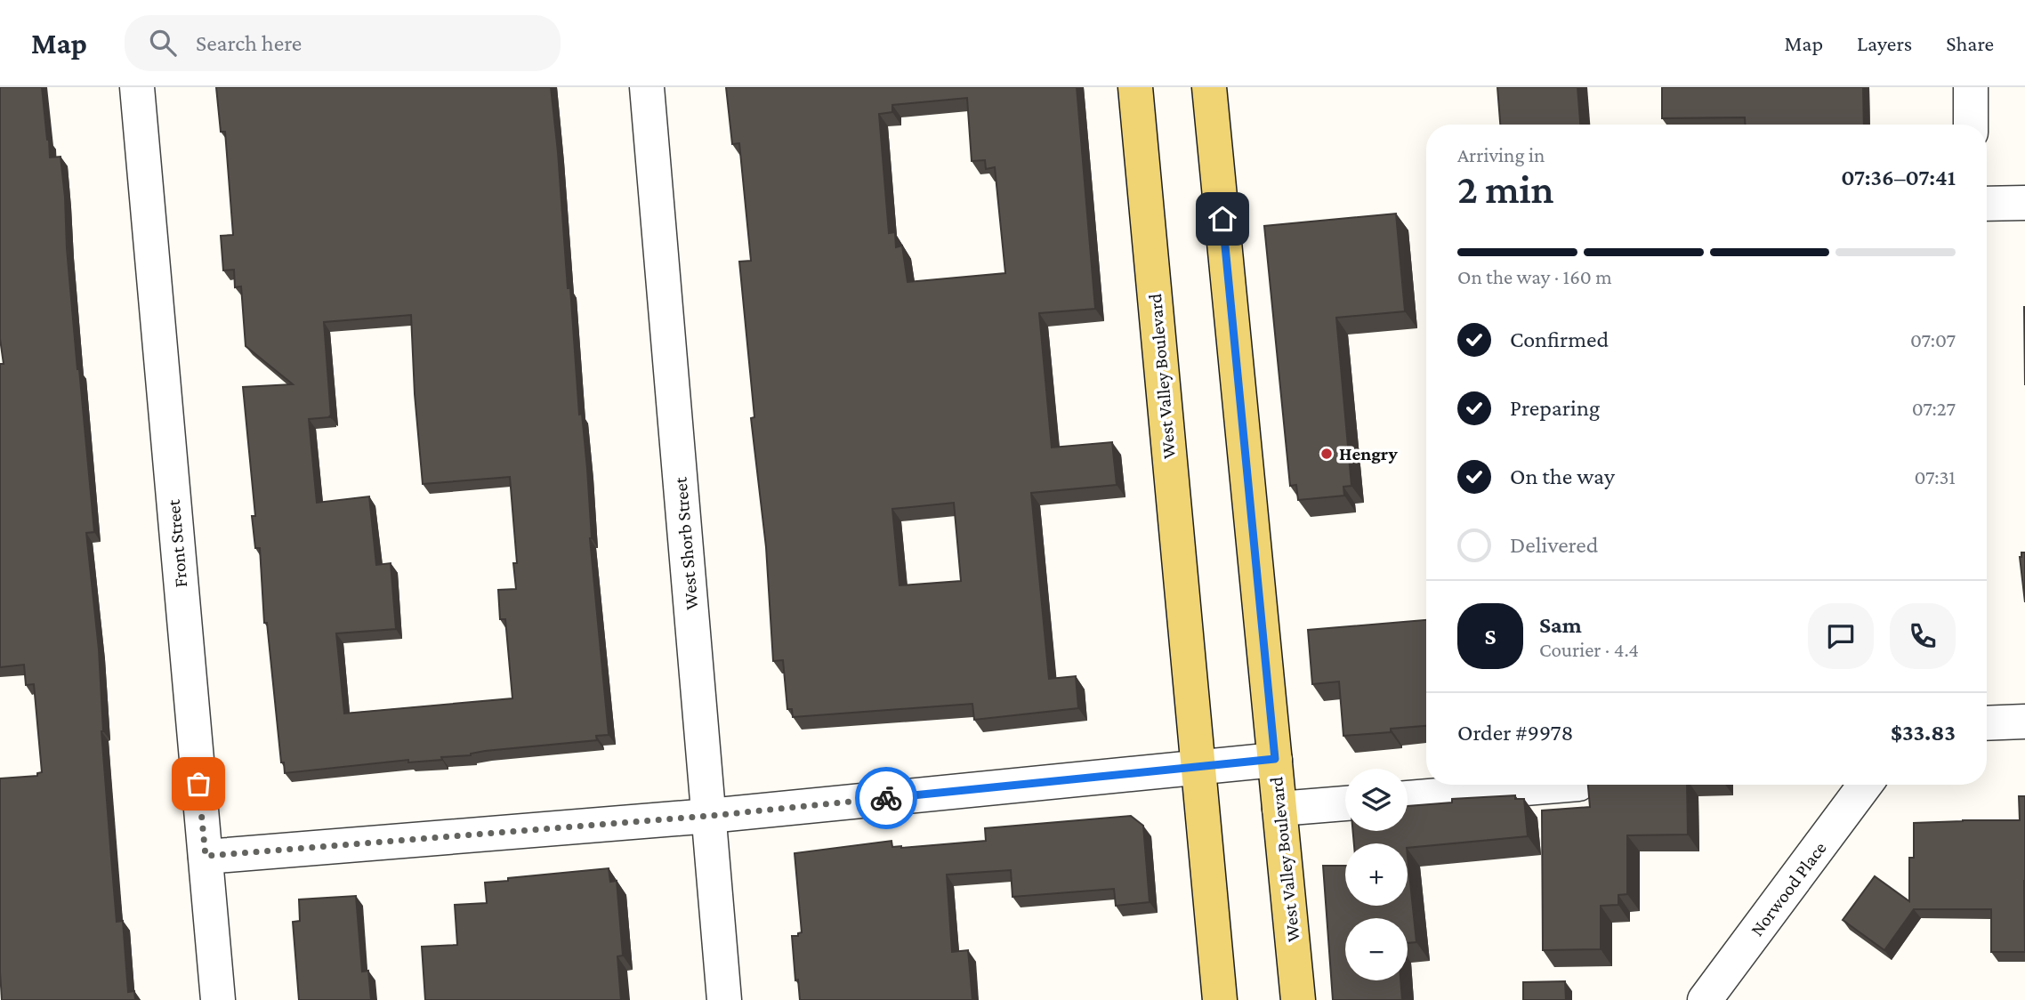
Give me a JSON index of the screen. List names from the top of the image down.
{
  "streets": {
    "main road": ["West Valley Boulevard"],
    "street": ["Front Street", "West Shorb Street", "Norwood Place"]
  },
  "places": ["Hengry"],
  "page": {
    "header": "Map",
    "search": "Search here",
    "nav": ["Map", "Layers", "Share"],
    "heading": ["2 min", "Arriving in", "07:36–07:41"],
    "panel": [
      "Sam",
      "Courier · 4.4",
      "Order #9978",
      "$33.83"
    ],
    "bar": "On the way · 160 m",
    "list": [
      ["Confirmed", "07:07"],
      ["Preparing", "07:27"],
      ["On the way", "07:31"],
      "Delivered"
    ],
    "round": "S",
    "map_buttons": ["+", "−"]
  }
}
